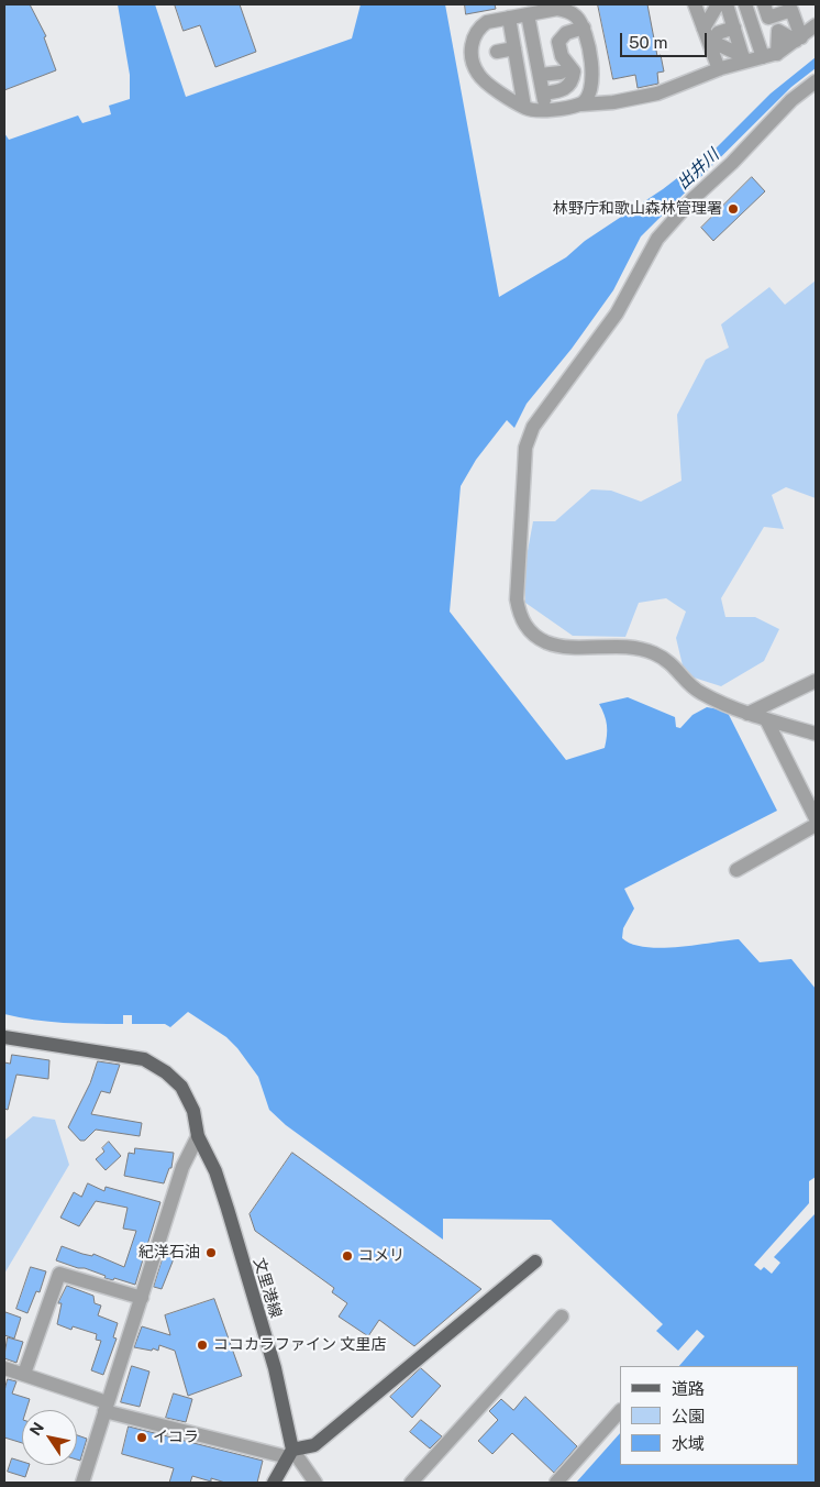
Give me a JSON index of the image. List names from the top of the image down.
{
  "streets": {
    "main road": ["文里港線"]
  },
  "water": ["出井川"],
  "places": [
    "林野庁和歌山森林管理署",
    "紀洋石油",
    "コメリ",
    "ココカラファイン 文里店",
    "イコラ"
  ],
  "legend": ["道路", "公園", "水域"],
  "scale_bar": "50 m",
  "north": "top left"
}
